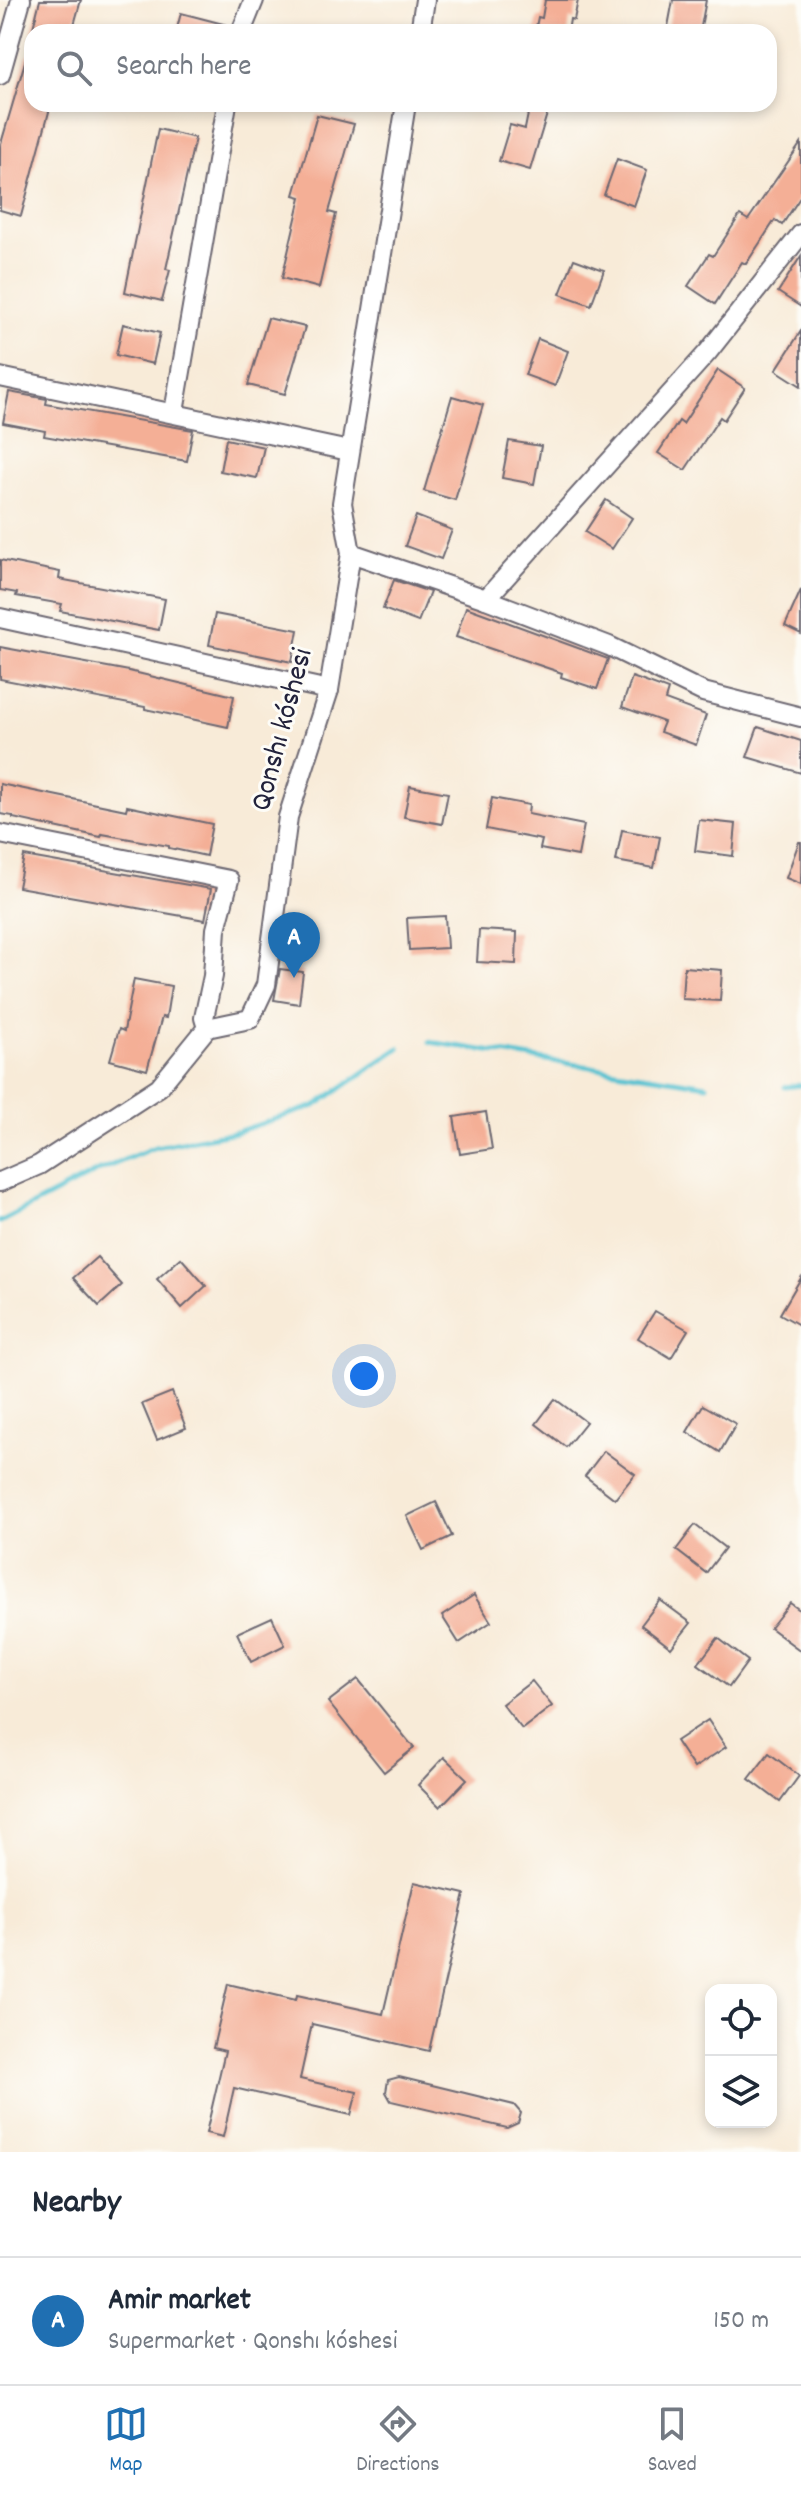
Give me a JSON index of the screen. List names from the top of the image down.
{
  "streets": {
    "street": ["Qonshı kóshesi"]
  },
  "page": {
    "search": "Search here",
    "pins": "A",
    "heading": "Nearby",
    "list": [
      {
        "mark": "A",
        "name": "Amir market",
        "note": "Supermarket · Qonshı kóshesi",
        "value": "150 m"
      }
    ],
    "nav": ["Map", "Directions", "Saved"]
  }
}
